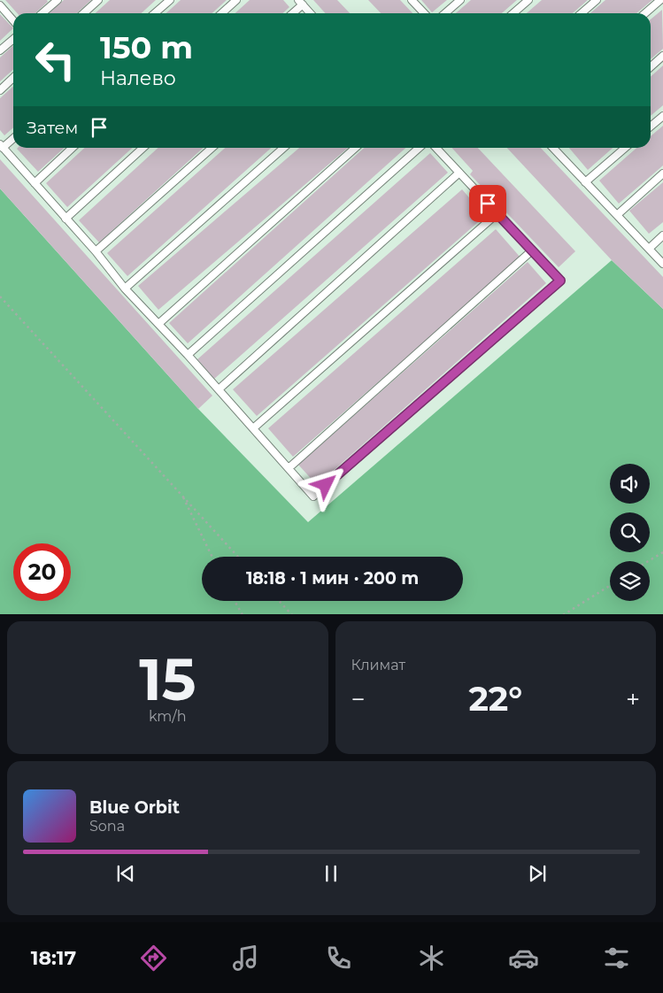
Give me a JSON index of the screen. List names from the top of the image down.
{
  "page": {
    "turn": ["150 m", "Налево"],
    "then": "Затем",
    "limit": "20",
    "trip": "18:18 · 1 мин · 200 m",
    "tile": [
      ["15", "km/h"],
      "Климат"
    ],
    "heat": ["−", "22°", "+"],
    "song": ["Blue Orbit", "Sona"],
    "tabs": "18:17"
  }
}
